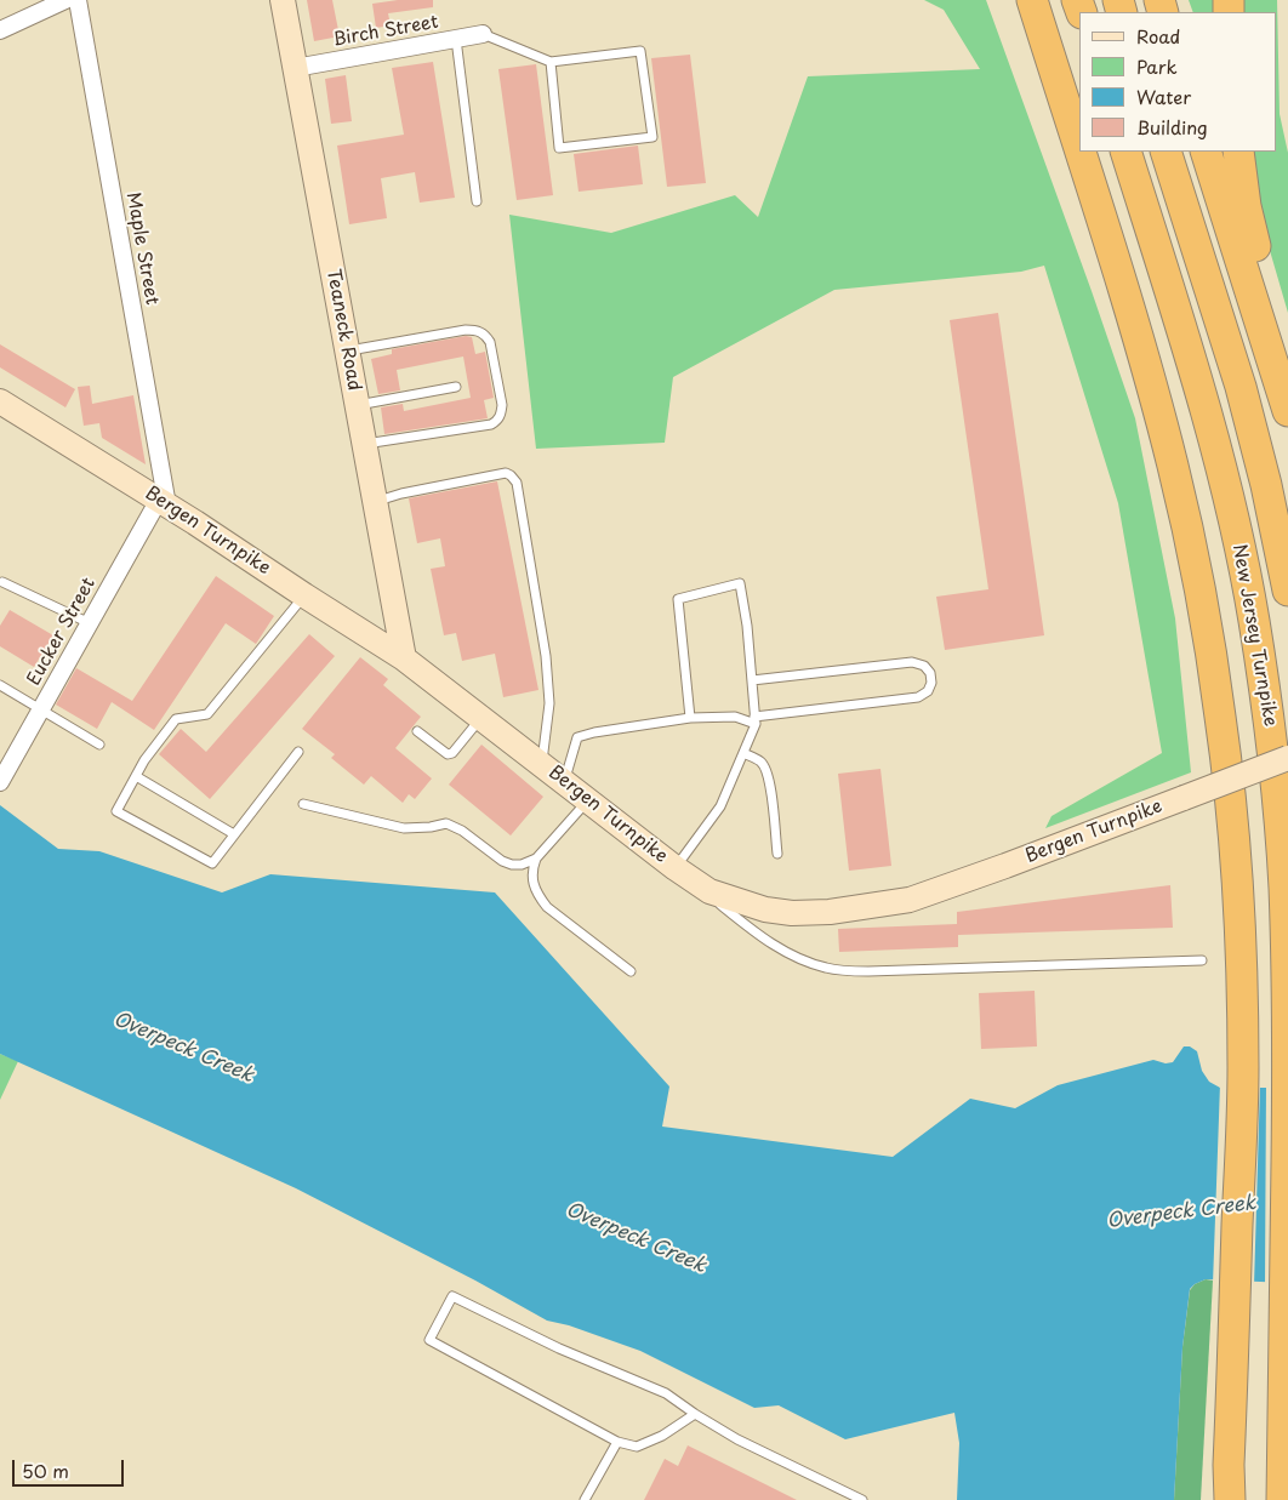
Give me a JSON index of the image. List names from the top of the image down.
{
  "streets": {
    "highway": ["New Jersey Turnpike"],
    "main road": ["Teaneck Road", "Bergen Turnpike"],
    "street": ["Birch Street", "Maple Street", "Eucker Street"]
  },
  "crossings": [
    ["Birch Street", "Teaneck Road"],
    ["Maple Street", "Bergen Turnpike"],
    ["Maple Street", "Eucker Street"],
    ["Teaneck Road", "Bergen Turnpike"],
    ["Bergen Turnpike", "Eucker Street"]
  ],
  "water": ["Overpeck Creek"],
  "legend": [
    "Road",
    "Park",
    "Water",
    "Building"
  ],
  "scale_bar": "50 m"
}
